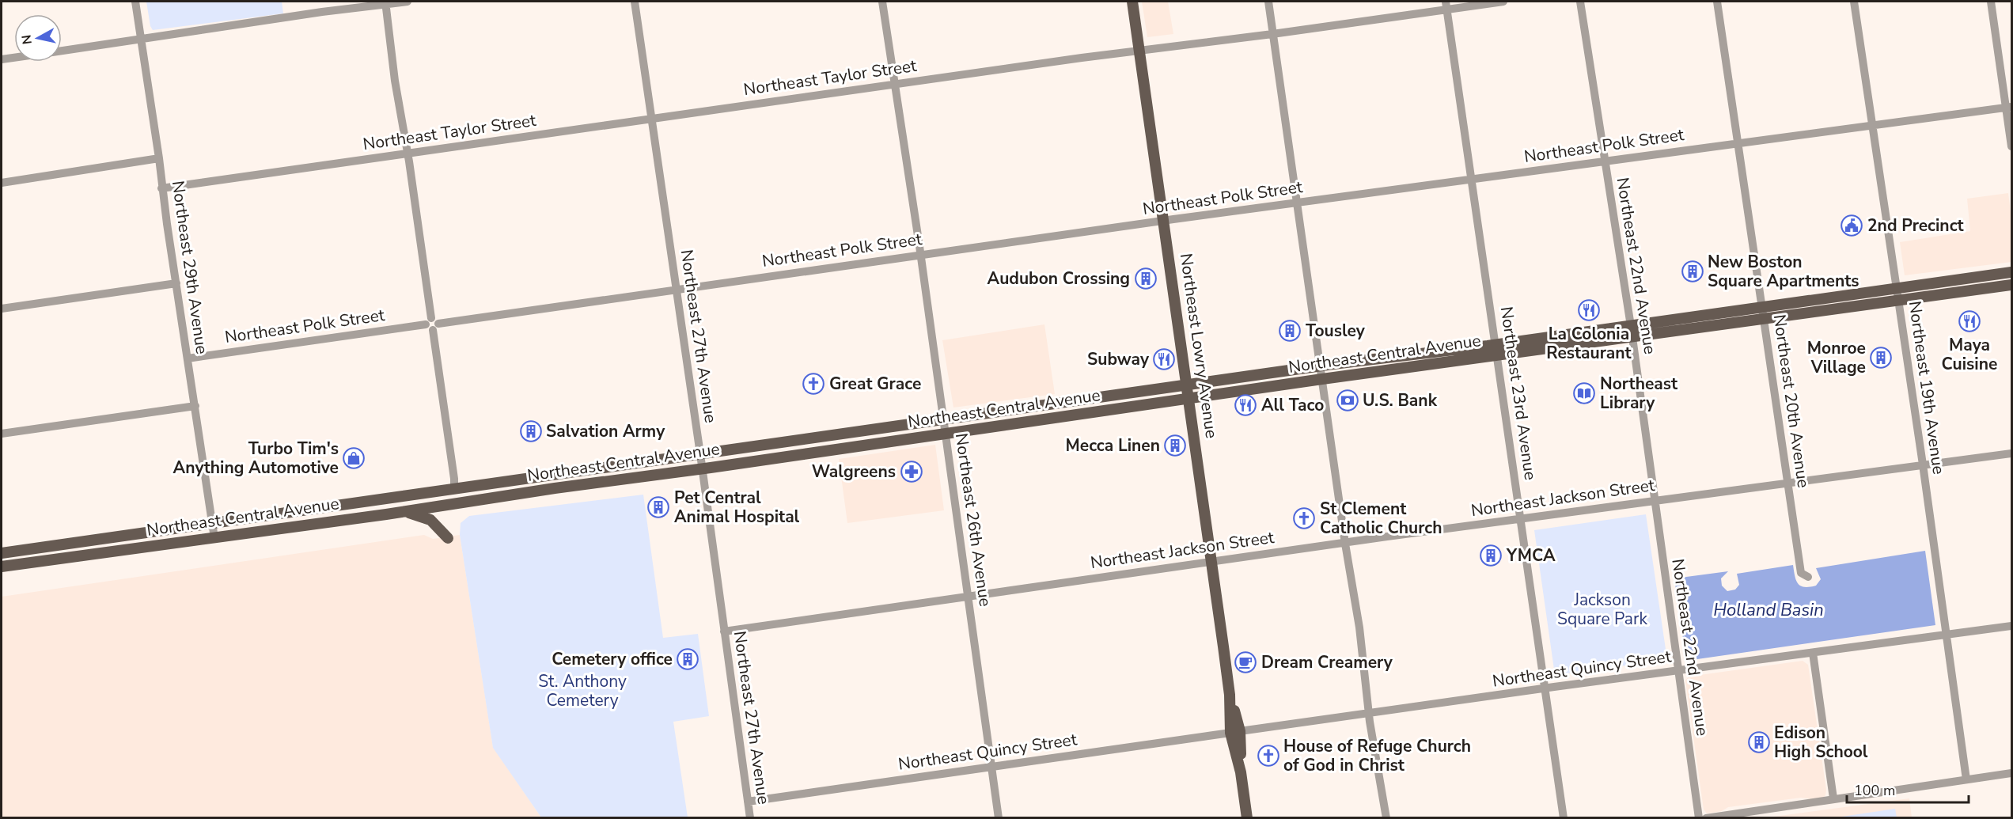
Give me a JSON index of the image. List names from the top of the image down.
{
  "streets": {
    "main road": ["Northeast Lowry Avenue", "Northeast Central Avenue"],
    "street": [
      "Northeast Taylor Street",
      "Northeast Polk Street",
      "Northeast 22nd Avenue",
      "Northeast 29th Avenue",
      "Northeast 27th Avenue",
      "Northeast 19th Avenue",
      "Northeast 23rd Avenue",
      "Northeast 20th Avenue",
      "Northeast Jackson Street",
      "Northeast 26th Avenue",
      "Northeast Quincy Street"
    ]
  },
  "crossings": [
    ["Northeast Taylor Street", "Northeast 29th Avenue"],
    ["Northeast Taylor Street", "Northeast 27th Avenue"],
    ["Northeast Taylor Street", "Northeast Lowry Avenue"],
    ["Northeast Taylor Street", "Northeast 23rd Avenue"],
    ["Northeast Taylor Street", "Northeast 26th Avenue"],
    ["Northeast Polk Street", "Northeast 22nd Avenue"],
    ["Northeast Polk Street", "Northeast 29th Avenue"],
    ["Northeast Polk Street", "Northeast 27th Avenue"],
    ["Northeast Polk Street", "Northeast Lowry Avenue"],
    ["Northeast Polk Street", "Northeast 19th Avenue"],
    ["Northeast Polk Street", "Northeast 23rd Avenue"],
    ["Northeast Polk Street", "Northeast 20th Avenue"],
    ["Northeast Polk Street", "Northeast 26th Avenue"],
    ["Northeast 22nd Avenue", "Northeast Central Avenue"],
    ["Northeast 22nd Avenue", "Northeast Jackson Street"],
    ["Northeast 22nd Avenue", "Northeast Quincy Street"],
    ["Northeast 29th Avenue", "Northeast Central Avenue"],
    ["Northeast 27th Avenue", "Northeast Central Avenue"],
    ["Northeast 27th Avenue", "Northeast Jackson Street"],
    ["Northeast 27th Avenue", "Northeast Quincy Street"],
    ["Northeast Lowry Avenue", "Northeast Central Avenue"],
    ["Northeast Lowry Avenue", "Northeast Jackson Street"],
    ["Northeast Lowry Avenue", "Northeast Quincy Street"],
    ["Northeast Central Avenue", "Northeast 19th Avenue"],
    ["Northeast Central Avenue", "Northeast 23rd Avenue"],
    ["Northeast Central Avenue", "Northeast 20th Avenue"],
    ["Northeast Central Avenue", "Northeast 26th Avenue"],
    ["Northeast 19th Avenue", "Northeast Jackson Street"],
    ["Northeast 19th Avenue", "Northeast Quincy Street"],
    ["Northeast 23rd Avenue", "Northeast Jackson Street"],
    ["Northeast 23rd Avenue", "Northeast Quincy Street"],
    ["Northeast 20th Avenue", "Northeast Jackson Street"],
    ["Northeast Jackson Street", "Northeast 26th Avenue"],
    ["Northeast 26th Avenue", "Northeast Quincy Street"]
  ],
  "water": ["Holland Basin"],
  "parks": ["Jackson Square Park", "St. Anthony Cemetery"],
  "places": {
    "public building": ["2nd Precinct"],
    "building": [
      "New Boston Square Apartments",
      "Audubon Crossing",
      "Tousley",
      "Monroe Village",
      "Salvation Army",
      "Mecca Linen",
      "Pet Central Animal Hospital",
      "YMCA",
      "Cemetery office",
      "Edison High School"
    ],
    "restaurant": [
      "La Colonia Restaurant",
      "Maya Cuisine",
      "Subway",
      "All Taco"
    ],
    "church": ["Great Grace", "St Clement Catholic Church", "House of Refuge Church of God in Christ"],
    "library": ["Northeast Library"],
    "bank": ["U.S. Bank"],
    "shop": ["Turbo Tim's Anything Automotive"],
    "pharmacy": ["Walgreens"],
    "cafe": ["Dream Creamery"]
  },
  "scale_bar": "100 m",
  "north": "left"
}
